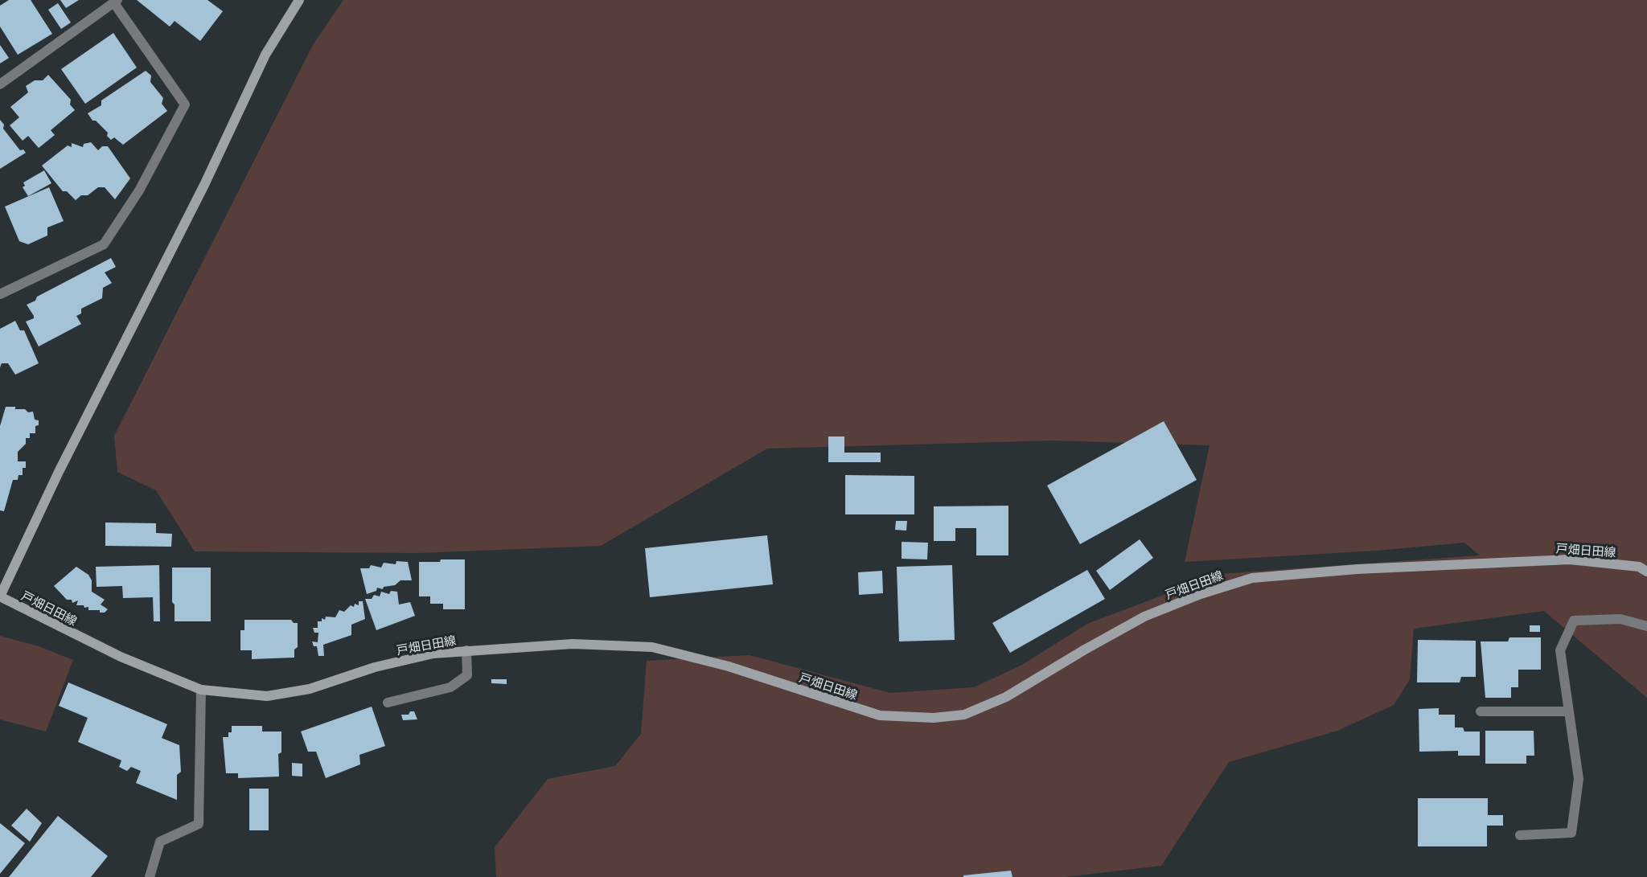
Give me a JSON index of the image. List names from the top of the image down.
{
  "streets": {
    "main road": ["戸畑日田線"]
  }
}
